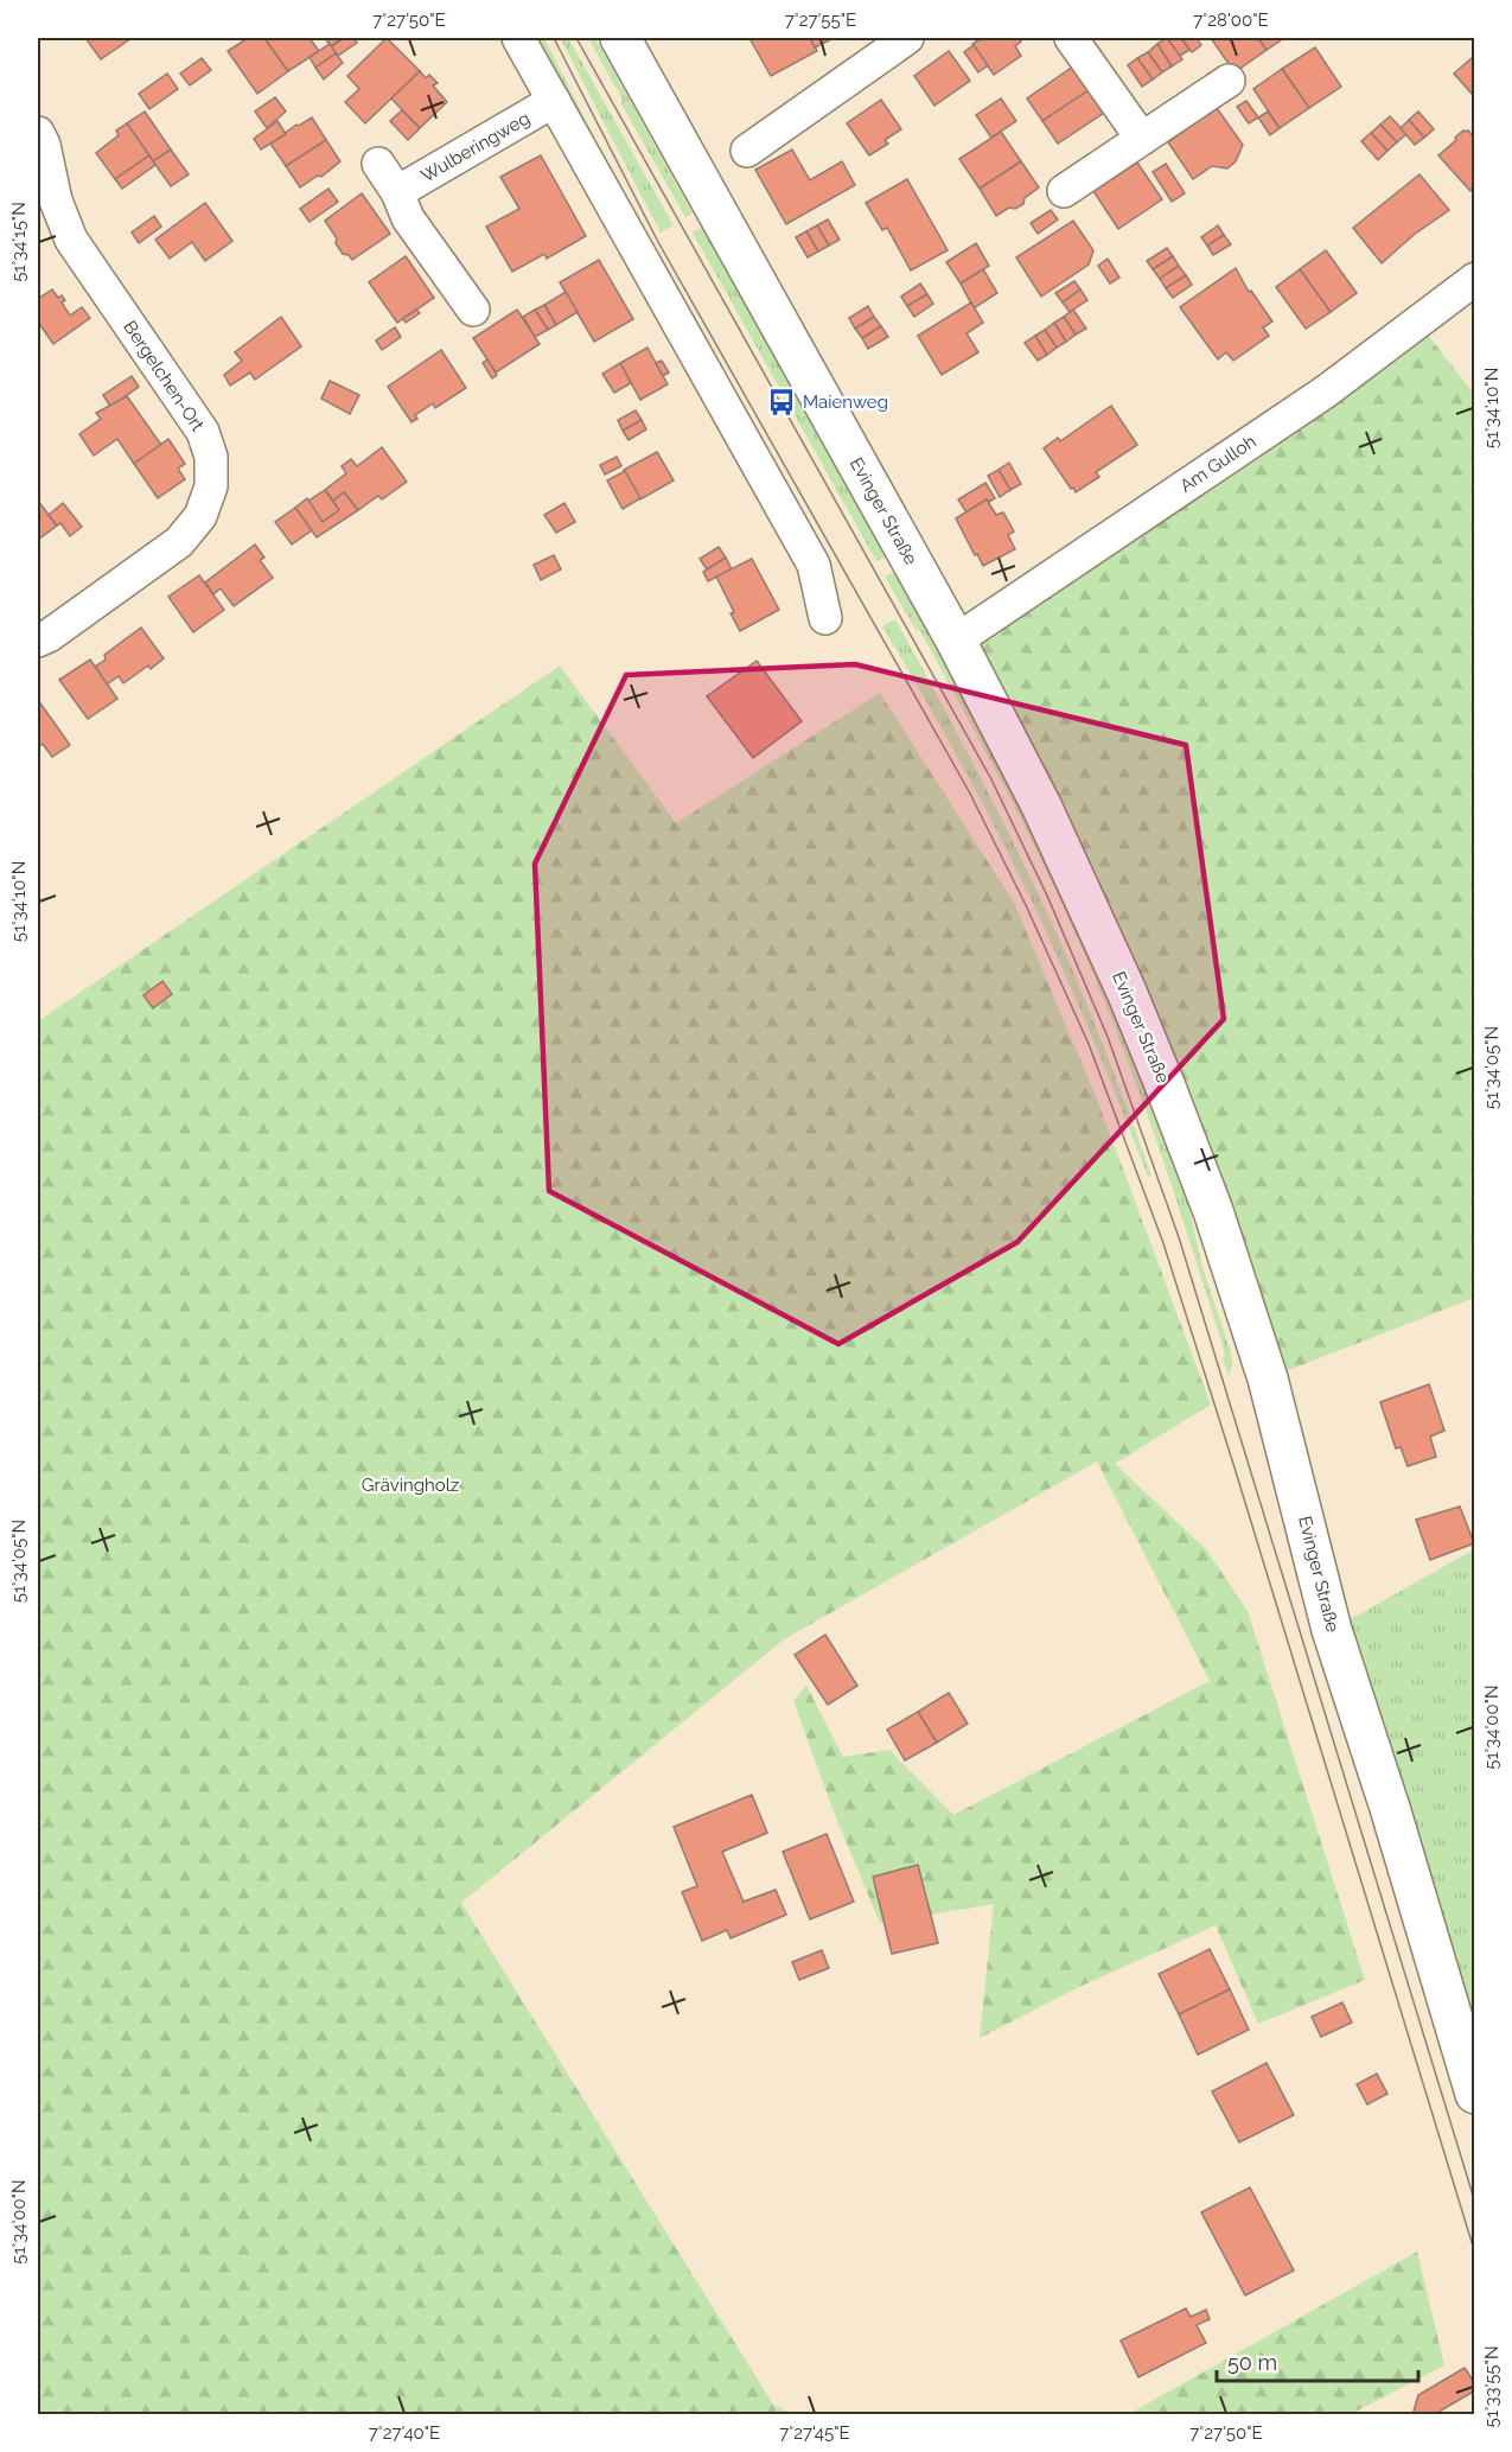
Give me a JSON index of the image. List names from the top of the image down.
{
  "streets": {
    "main road": ["Evinger Straße"],
    "street": ["Wulberingweg", "Bergelchen-Ort", "Am Gulloh"]
  },
  "crossings": [
    ["Am Gulloh", "Evinger Straße"]
  ],
  "parks": ["Grävingholz"],
  "places": {
    "bus stop": ["Maienweg"]
  },
  "scale_bar": "50 m",
  "coordinates": [
    "7°27'50\"E",
    "7°27'55\"E",
    "7°28'00\"E",
    "51°34'15\"N",
    "51°34'10\"N",
    "51°34'05\"N",
    "51°34'00\"N",
    "51°33'55\"N",
    "7°27'40\"E",
    "7°27'45\"E"
  ]
}
